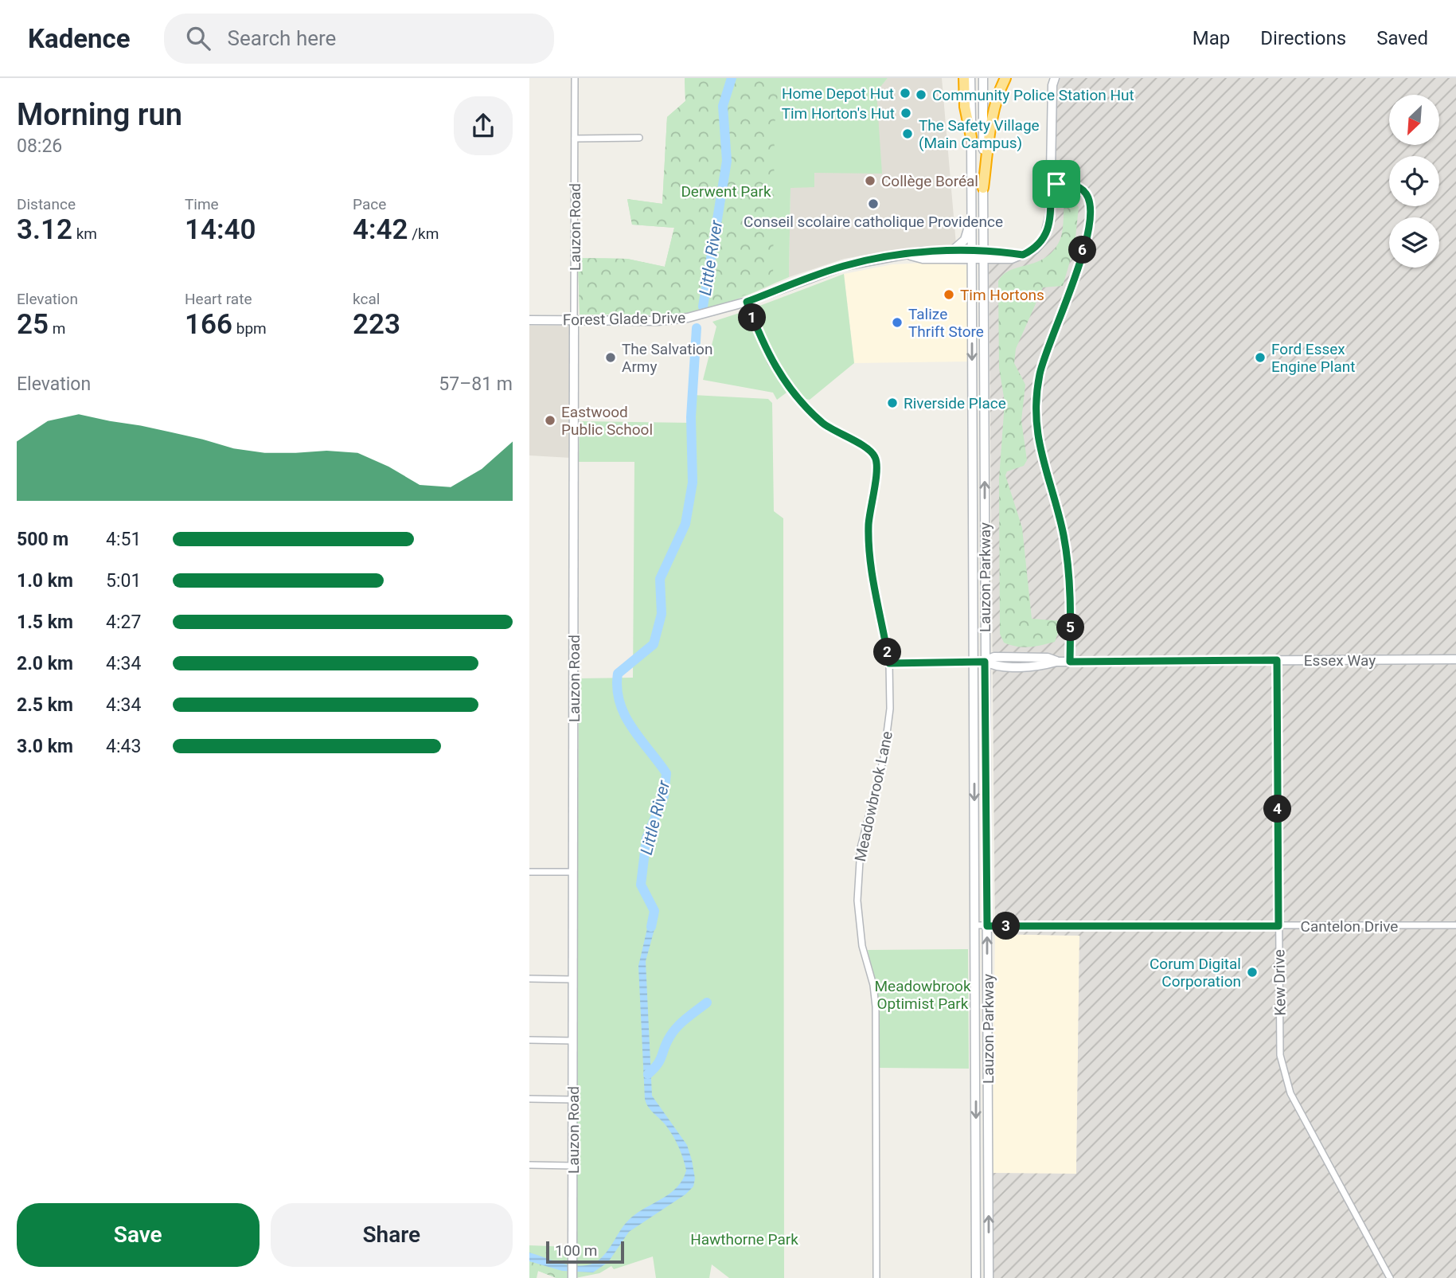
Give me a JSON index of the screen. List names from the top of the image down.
{
  "streets": {
    "main road": [
      "Lauzon Road",
      "Forest Glade Drive",
      "Lauzon Parkway",
      "Essex Way"
    ],
    "street": ["Meadowbrook Lane", "Cantelon Drive", "Kew Drive"]
  },
  "crossings": [
    ["Lauzon Road", "Forest Glade Drive"],
    ["Forest Glade Drive", "Lauzon Parkway"],
    ["Forest Glade Drive", "Meadowbrook Lane"],
    ["Lauzon Parkway", "Essex Way"],
    ["Lauzon Parkway", "Cantelon Drive"],
    ["Essex Way", "Meadowbrook Lane"],
    ["Essex Way", "Kew Drive"],
    ["Cantelon Drive", "Kew Drive"]
  ],
  "water": ["Little River"],
  "parks": ["Derwent Park", "Meadowbrook Optimist Park", "Hawthorne Park"],
  "places": [
    "Home Depot Hut",
    "Community Police Station Hut",
    "Tim Horton's Hut",
    "The Safety Village (Main Campus)",
    "Collège Boréal",
    "Conseil scolaire catholique Providence",
    "Tim Hortons",
    "Talize Thrift Store",
    "The Salvation Army",
    "Ford Essex Engine Plant",
    "Riverside Place",
    "Eastwood Public School",
    "Corum Digital Corporation"
  ],
  "scale_bar": "100 m",
  "north": "bottom left",
  "page": {
    "header": "Kadence",
    "search": "Search here",
    "nav": ["Map", "Directions", "Saved"],
    "heading": ["Morning run", "08:26"],
    "stats": [
      ["Distance", "3.12 km"],
      ["Time", "14:40"],
      ["Pace", "4:42 /km"],
      ["Elevation", "25 m"],
      ["Heart rate", "166 bpm"],
      ["kcal", "223"]
    ],
    "pins": [
      "6",
      "1",
      "5",
      "2",
      "4",
      "3"
    ],
    "chart": ["Elevation", "57–81 m"],
    "list": [
      {
        "name": "500 m",
        "note": "4:51"
      },
      {
        "name": "1.0 km",
        "note": "5:01"
      },
      {
        "name": "1.5 km",
        "note": "4:27"
      },
      {
        "name": "2.0 km",
        "note": "4:34"
      },
      {
        "name": "2.5 km",
        "note": "4:34"
      },
      {
        "name": "3.0 km",
        "note": "4:43"
      }
    ],
    "buttons": ["Save", "Share"],
    "scale": "100 m"
  }
}
